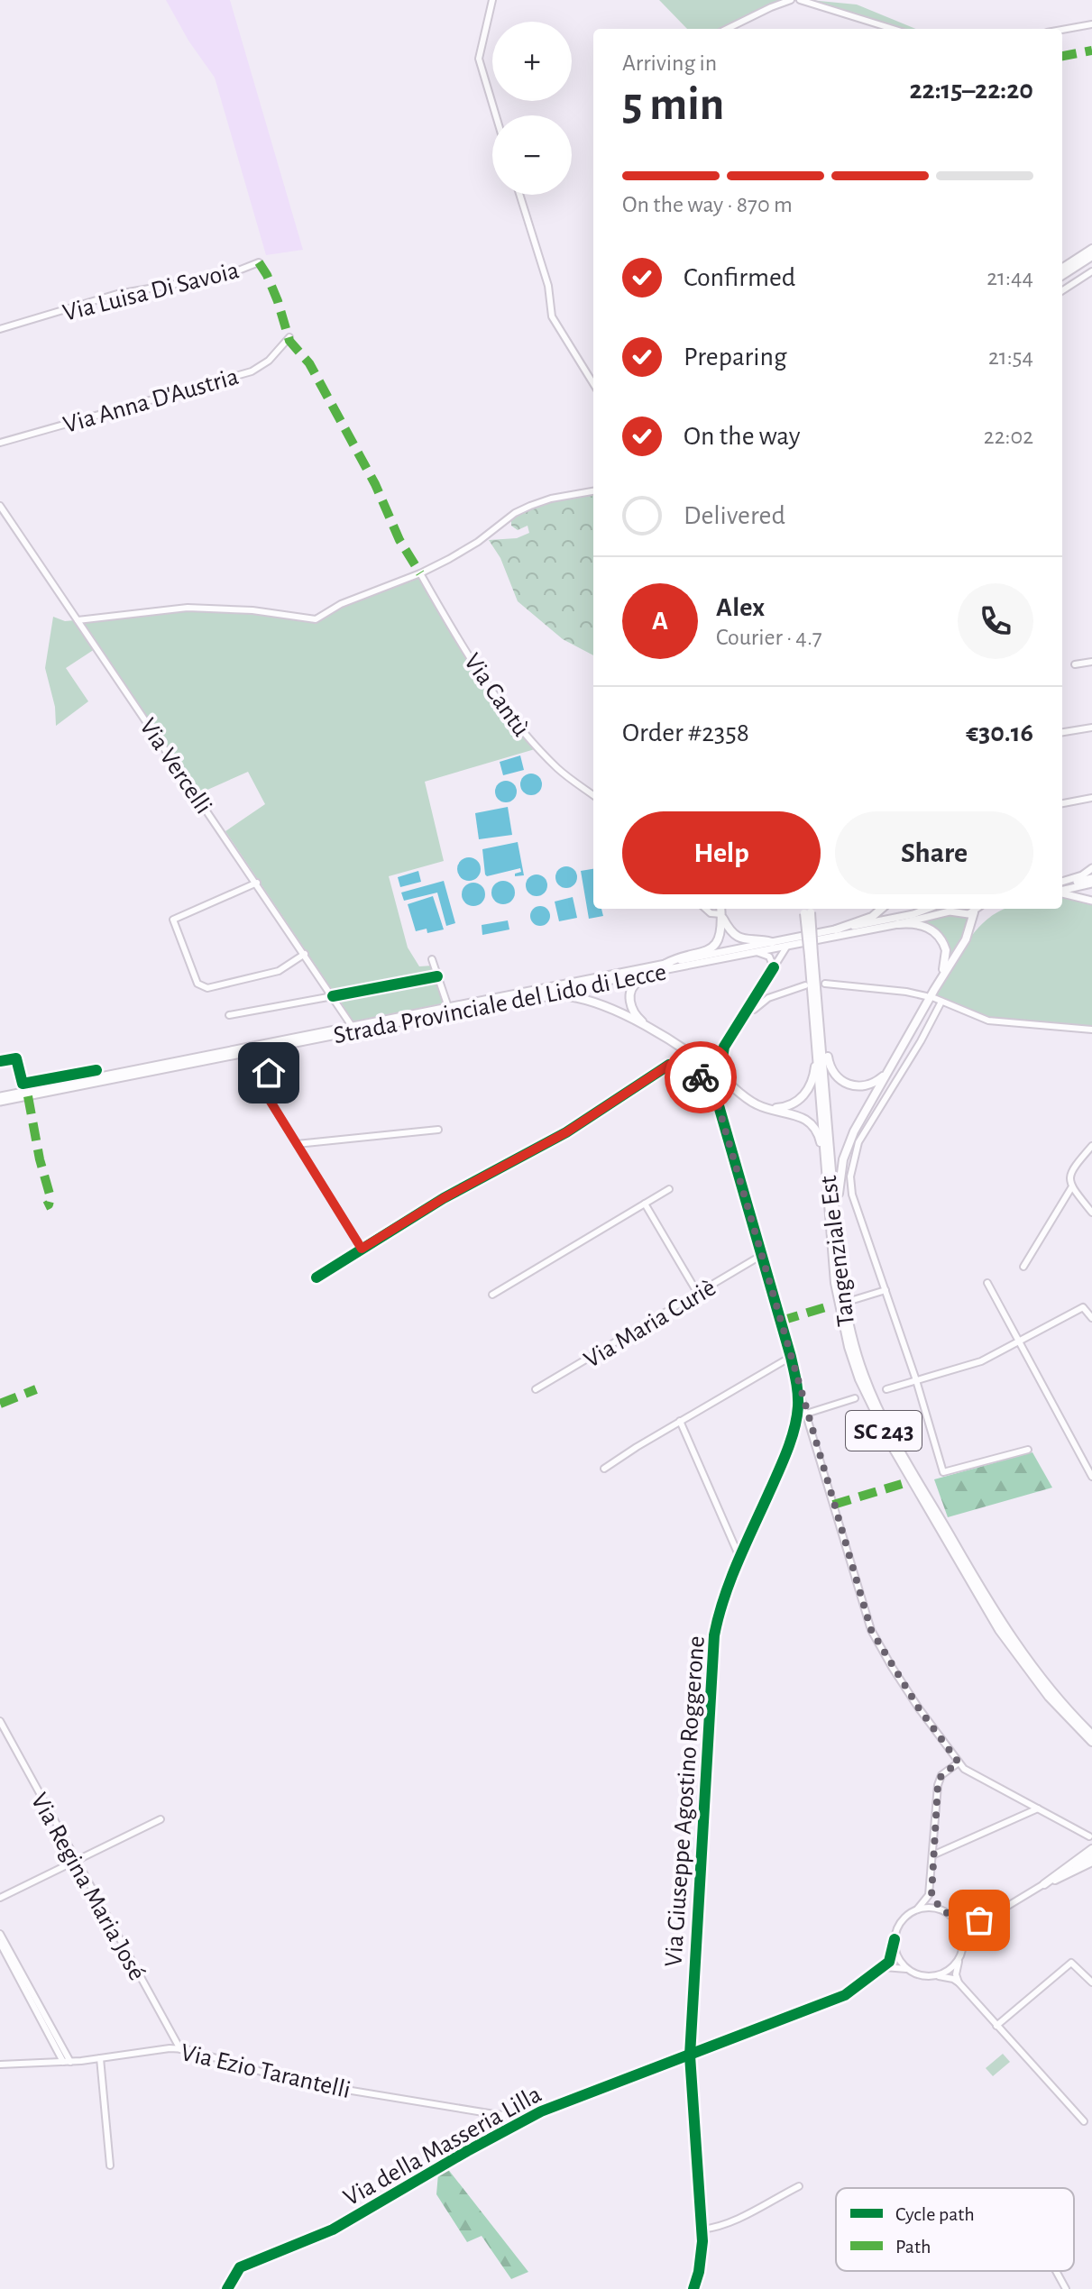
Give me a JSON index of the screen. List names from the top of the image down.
{
  "streets": {
    "highway": ["Tangenziale Est", "SC 243"],
    "main road": ["Strada Provinciale del Lido di Lecce"],
    "street": [
      "Via Luisa Di Savoia",
      "Via Anna D'Austria",
      "Via Cantù",
      "Via Vercelli",
      "Via Maria Curiè",
      "Via Giuseppe Agostino Roggerone",
      "Via Regina Maria José",
      "Via Ezio Tarantelli",
      "Via della Masseria Lilla"
    ]
  },
  "crossings": [
    ["Via Vercelli", "Strada Provinciale del Lido di Lecce"],
    ["Strada Provinciale del Lido di Lecce", "Via Giuseppe Agostino Roggerone"],
    ["Via Maria Curiè", "Via Giuseppe Agostino Roggerone"],
    ["Via Giuseppe Agostino Roggerone", "Via della Masseria Lilla"],
    ["Via Regina Maria José", "Via Ezio Tarantelli"],
    ["Via Ezio Tarantelli", "Via della Masseria Lilla"]
  ],
  "legend": ["Cycle path", "Path"],
  "page": {
    "map_buttons": ["+", "−"],
    "heading": ["5 min", "Arriving in", "22:15–22:20"],
    "panel": [
      "Alex",
      "Courier · 4.7",
      "Order #2358",
      "€30.16"
    ],
    "bar": "On the way · 870 m",
    "list": [
      ["Confirmed", "21:44"],
      ["Preparing", "21:54"],
      ["On the way", "22:02"],
      "Delivered"
    ],
    "round": "A",
    "buttons": ["Help", "Share"]
  }
}
